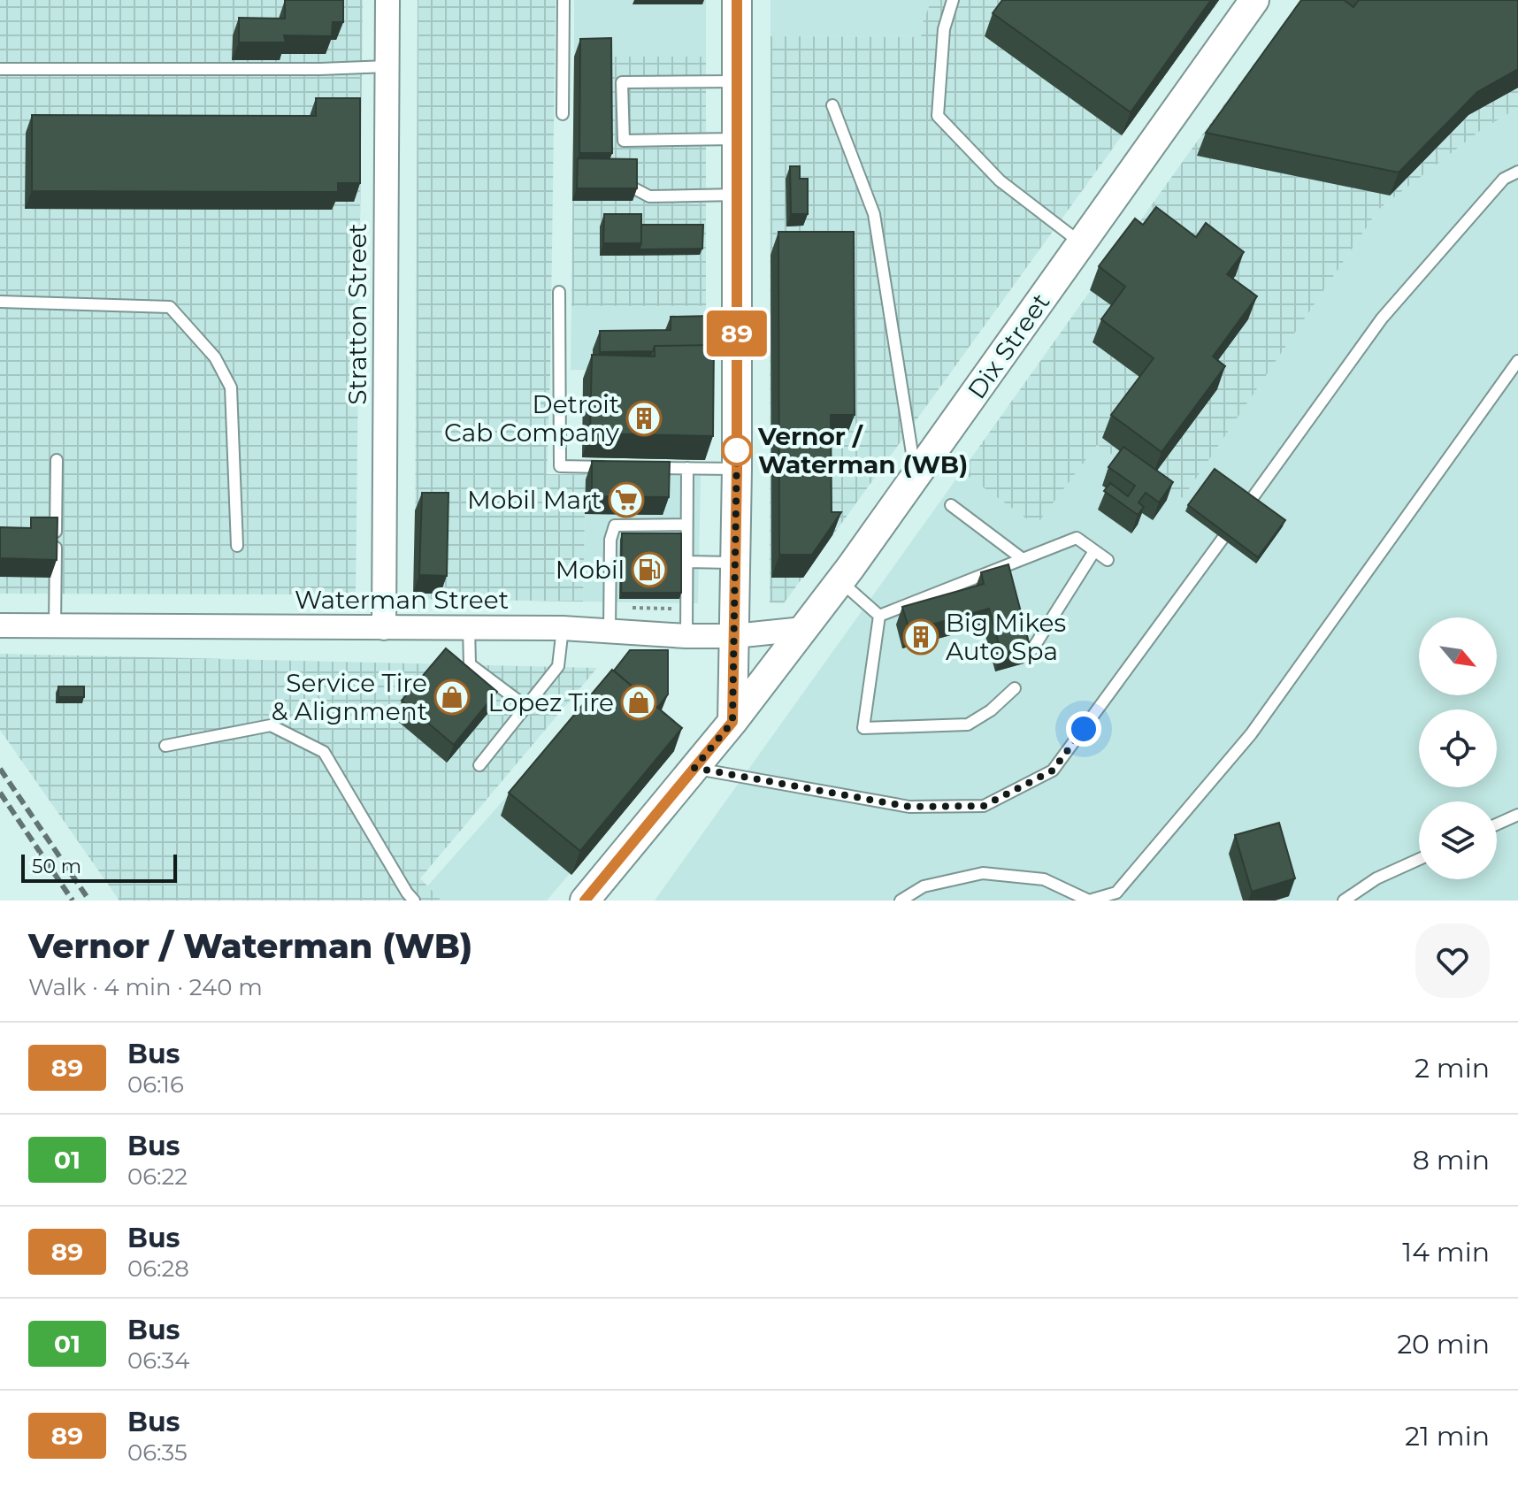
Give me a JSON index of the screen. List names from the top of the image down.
{
  "streets": {
    "street": ["Stratton Street", "Dix Street", "Waterman Street"]
  },
  "crossings": [
    ["Stratton Street", "Waterman Street"],
    ["Dix Street", "Waterman Street"]
  ],
  "places": {
    "building": ["Detroit Cab Company", "Big Mikes Auto Spa"],
    "other": ["Vernor / Waterman (WB)"],
    "supermarket": ["Mobil Mart"],
    "fuel station": ["Mobil"],
    "shop": ["Service Tire & Alignment", "Lopez Tire"]
  },
  "lines": ["bus line 89"],
  "scale_bar": "50 m",
  "north": "bottom right",
  "page": {
    "on_map": "89",
    "scale": "50 m",
    "heading": ["Vernor / Waterman (WB)", "Walk · 4 min · 240 m"],
    "list": [
      {
        "mark": "89",
        "name": "Bus",
        "note": "06:16",
        "value": "2 min"
      },
      {
        "mark": "01",
        "name": "Bus",
        "note": "06:22",
        "value": "8 min"
      },
      {
        "mark": "89",
        "name": "Bus",
        "note": "06:28",
        "value": "14 min"
      },
      {
        "mark": "01",
        "name": "Bus",
        "note": "06:34",
        "value": "20 min"
      },
      {
        "mark": "89",
        "name": "Bus",
        "note": "06:35",
        "value": "21 min"
      }
    ]
  }
}
